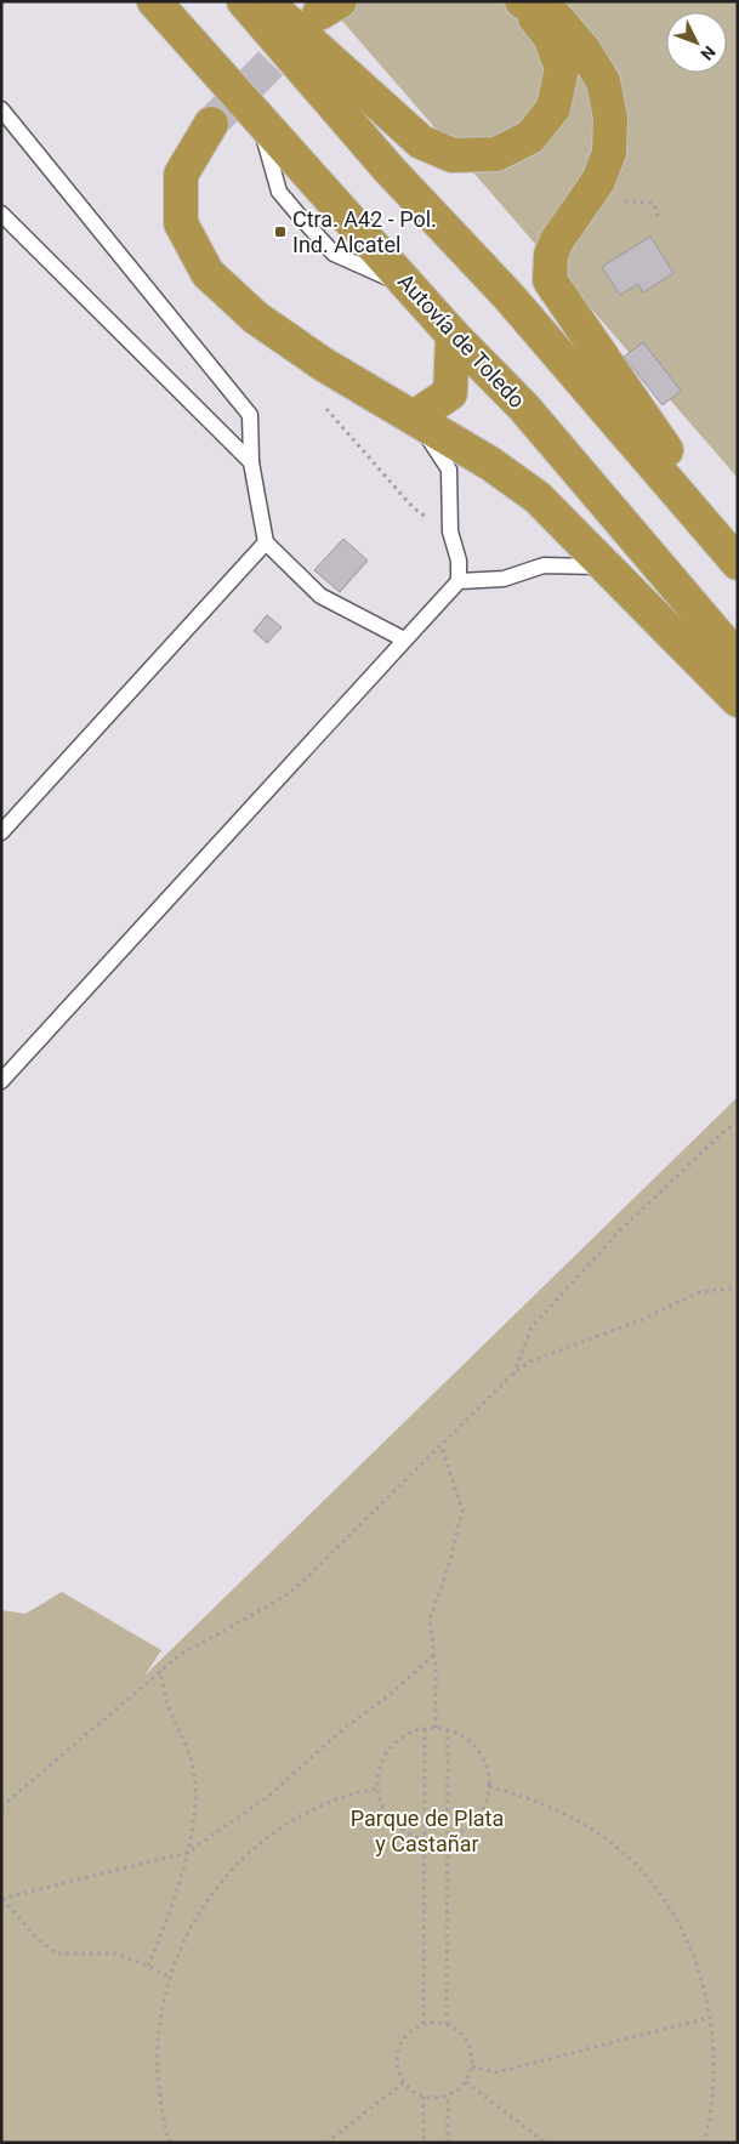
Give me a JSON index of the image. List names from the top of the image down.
{
  "streets": {
    "highway": ["Autovía de Toledo"]
  },
  "parks": ["Parque de Plata y Castañar"],
  "places": {
    "transit": ["Ctra. A42 - Pol. Ind. Alcatel"]
  },
  "north": "bottom right"
}
